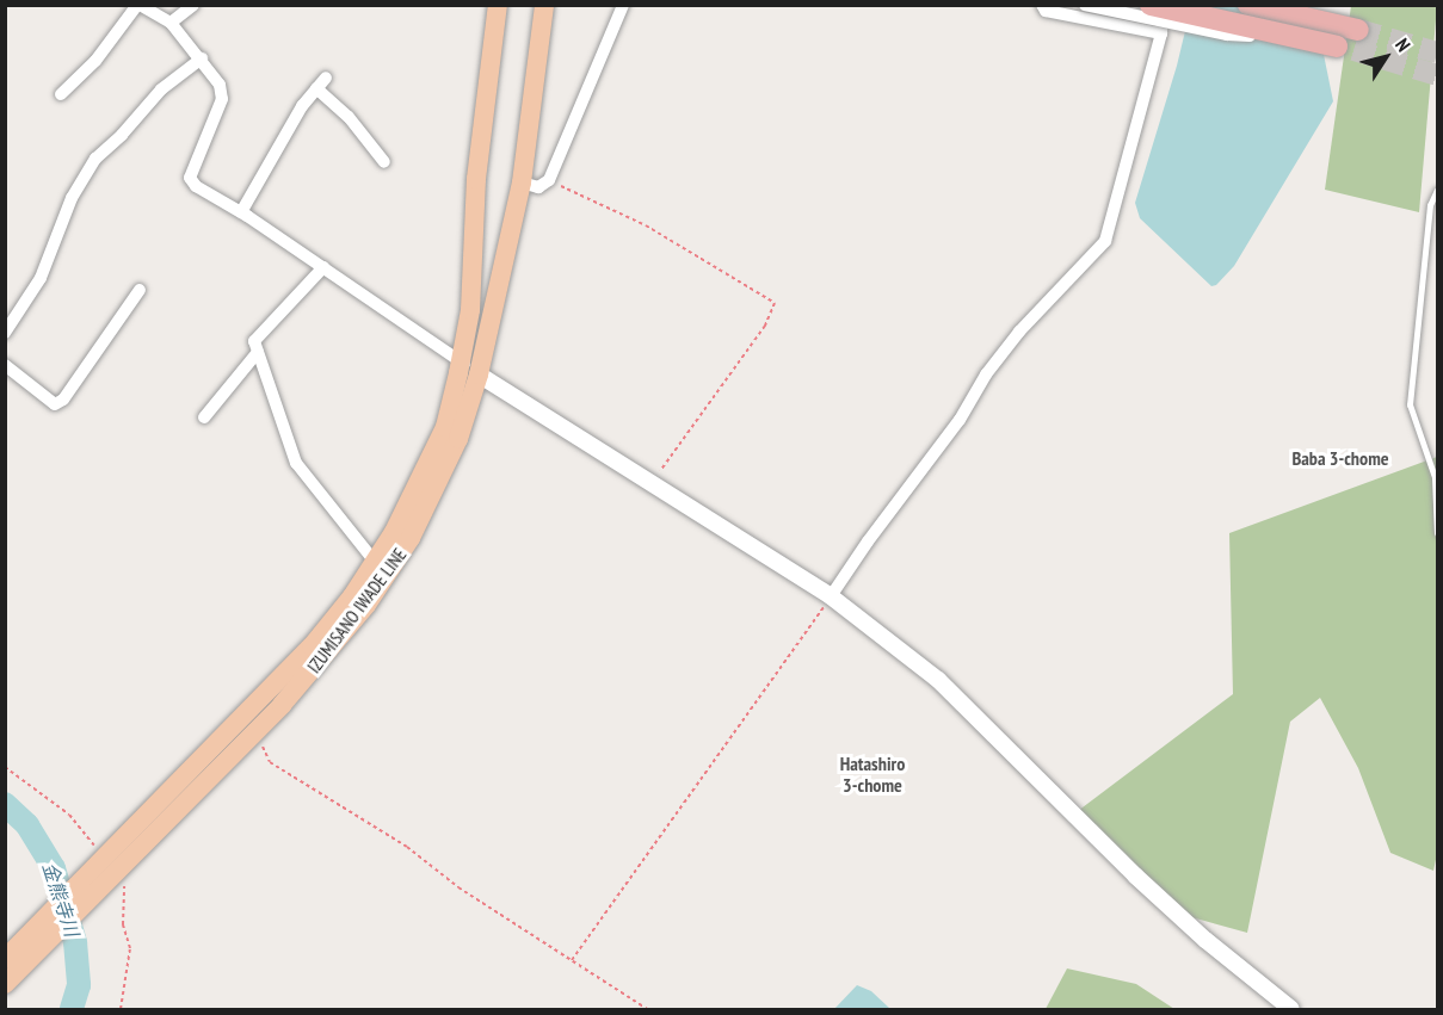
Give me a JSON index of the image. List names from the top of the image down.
{
  "streets": {
    "main road": ["IZUMISANO IWADE LINE"]
  },
  "districts": ["Baba 3-chome", "Hatashiro 3-chome"],
  "water": ["金熊寺川"],
  "north": "top right"
}
